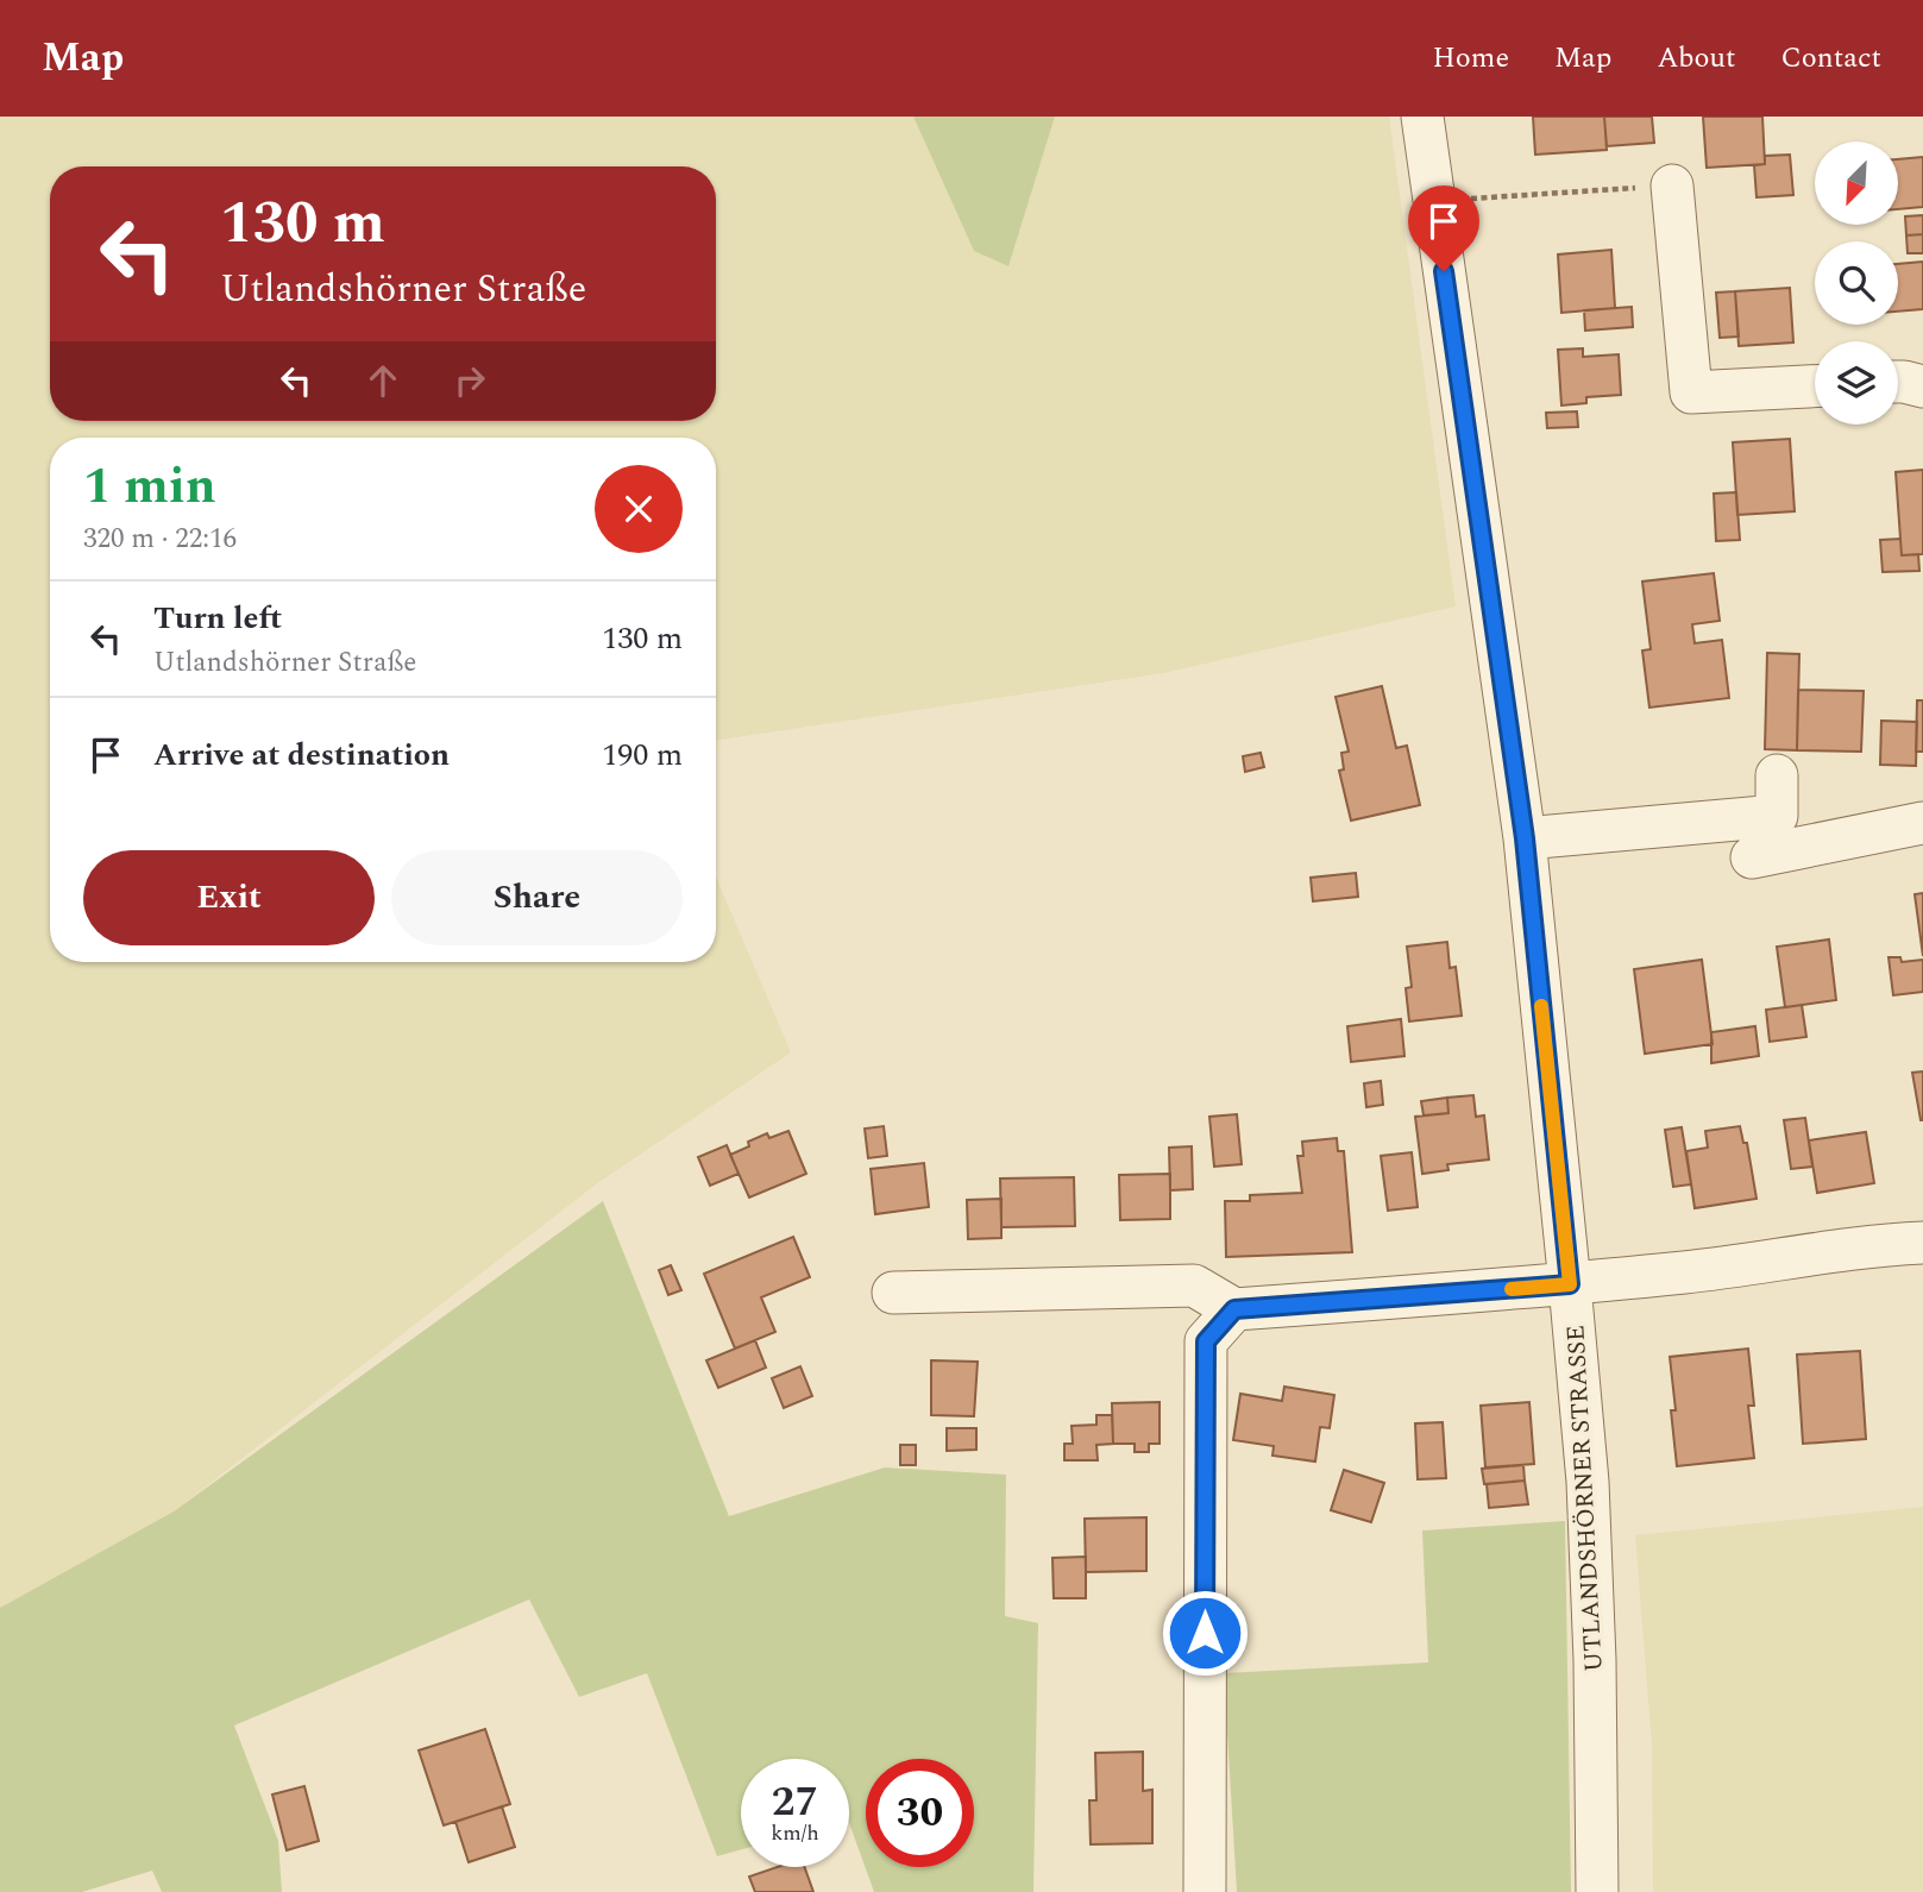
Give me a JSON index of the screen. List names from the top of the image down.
{
  "streets": {
    "street": ["UTLANDSHÖRNER STRASSE"]
  },
  "north": "bottom left",
  "page": {
    "header": "Map",
    "nav": [
      "Home",
      "Map",
      "About",
      "Contact"
    ],
    "turn": ["130 m", "Utlandshörner Straße"],
    "heading": ["1 min", "320 m · 22:16"],
    "list": [
      {
        "name": "Turn left",
        "note": "Utlandshörner Straße",
        "value": "130 m"
      },
      {
        "name": "Arrive at destination",
        "value": "190 m"
      }
    ],
    "buttons": ["Exit", "Share"],
    "speed": "27 km/h",
    "limit": "30"
  }
}
